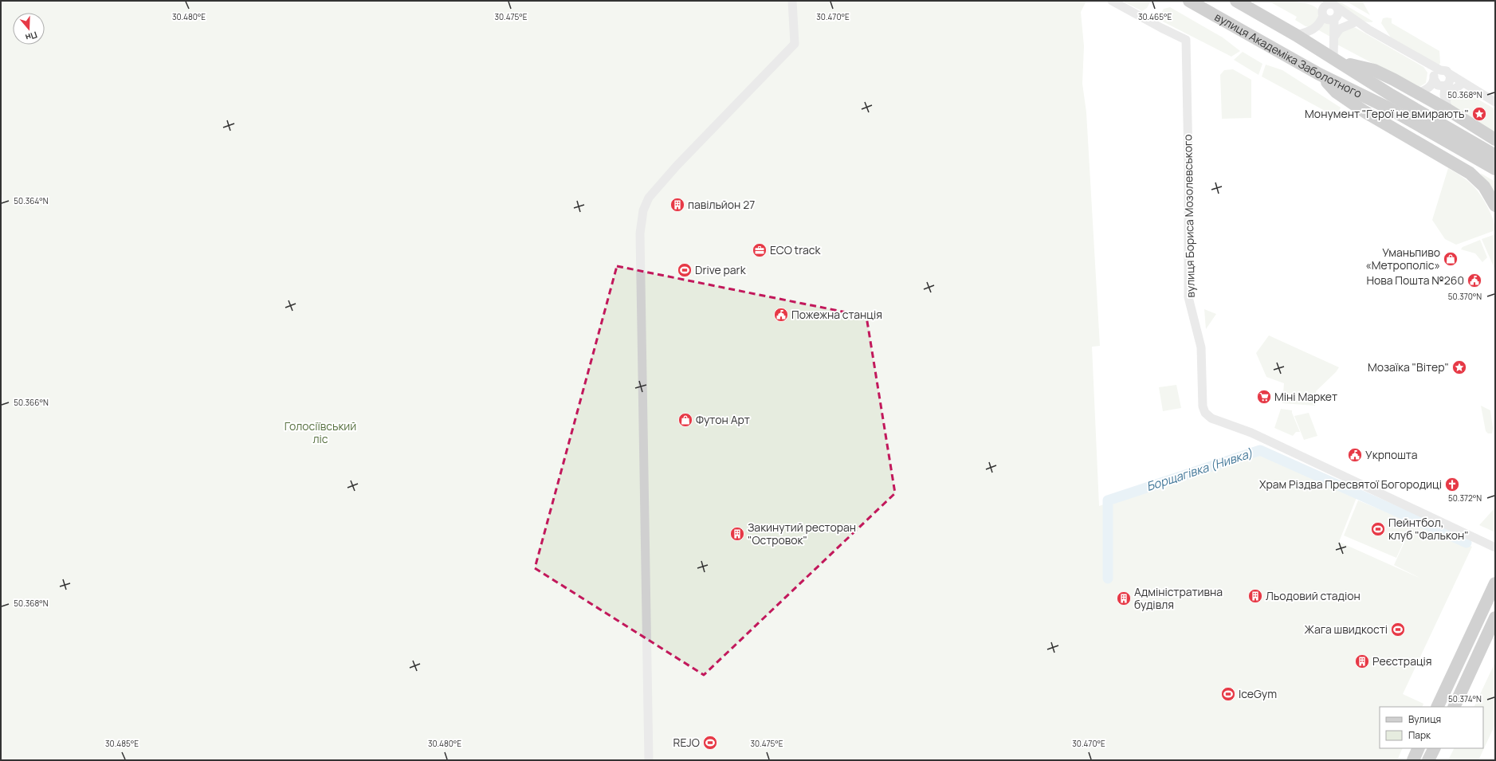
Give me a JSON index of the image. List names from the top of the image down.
{
  "streets": {
    "highway": ["вулиця Академіка Заболотного"],
    "street": ["вулиця Бориса Мозолевського"]
  },
  "water": ["Борщагівка (Нивка)"],
  "parks": ["Голосіївський ліс"],
  "places": {
    "place": ["Монумент \"Герої не вмирають\"", "Мозаїка \"Вітер\""],
    "building": [
      "павільйон 27",
      "Закинутий ресторан \"Островок\"",
      "Льодовий стадіон",
      "Адміністративна будівля",
      "Реєстрація"
    ],
    "office": ["ECO track"],
    "shop": ["Уманьпиво «Метрополіс»", "Футон Арт"],
    "sports": [
      "Drive park",
      "Пейнтбол, клуб \"Фалькон\"",
      "Жага швидкості",
      "IceGym",
      "REJO"
    ],
    "public building": ["Нова Пошта №260", "Пожежна станція", "Укрпошта"],
    "supermarket": ["Міні Маркет"],
    "church": ["Храм Різдва Пресвятої Богородиці"]
  },
  "legend": ["Вулиця", "Парк"],
  "north": "bottom",
  "coordinates": [
    "30.480°E",
    "30.475°E",
    "30.470°E",
    "30.465°E",
    "50.368°N",
    "50.364°N",
    "50.370°N",
    "50.366°N",
    "50.372°N",
    "50.374°N",
    "30.485°E"
  ]
}
